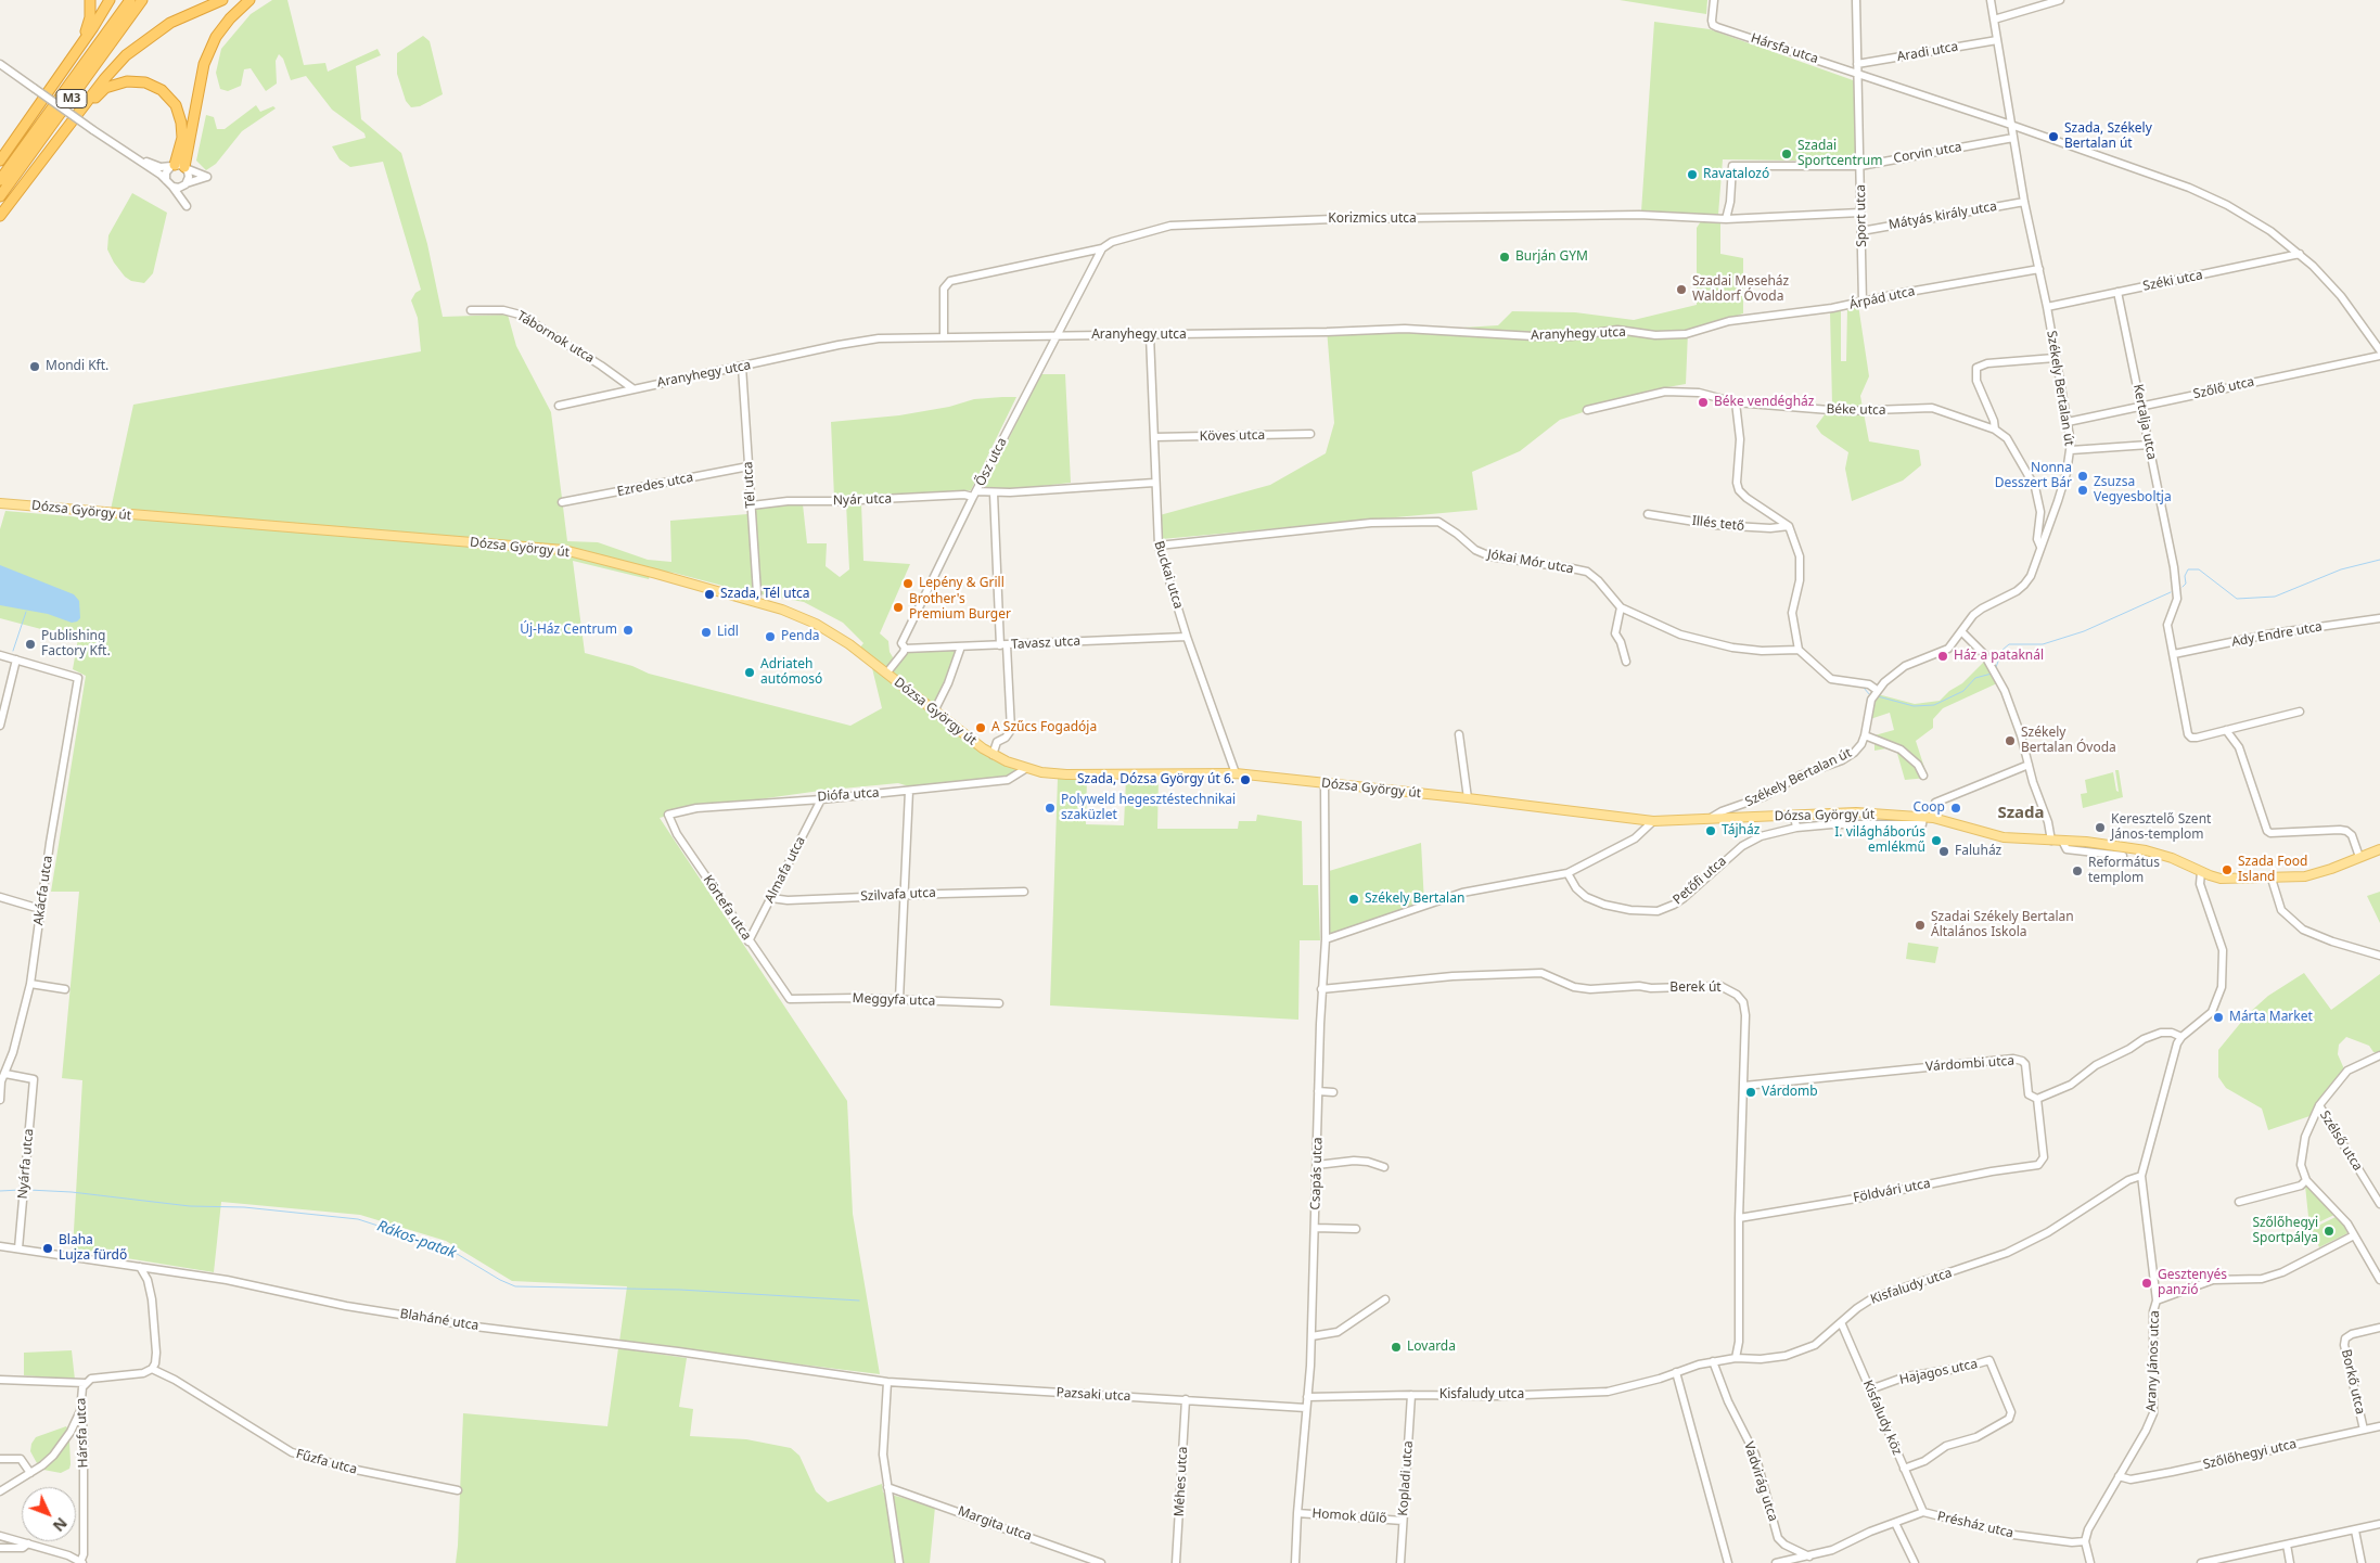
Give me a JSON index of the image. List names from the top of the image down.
{
  "streets": {
    "highway": ["M3"],
    "main road": ["Dózsa György út"],
    "street": [
      "Hársfa utca",
      "Aradi utca",
      "Corvin utca",
      "Sport utca",
      "Mátyás király utca",
      "Korizmics utca",
      "Széki utca",
      "Árpád utca",
      "Aranyhegy utca",
      "Tábornok utca",
      "Székely Bertalan út",
      "Szőlő utca",
      "Béke utca",
      "Kertalja utca",
      "Köves utca",
      "Ősz utca",
      "Ezredes utca",
      "Tél utca",
      "Nyár utca",
      "Illés tető",
      "Jókai Mór utca",
      "Buckai utca",
      "Ady Endre utca",
      "Tavasz utca",
      "Diófa utca",
      "Almafa utca",
      "Petőfi utca",
      "Akácfa utca",
      "Szilvafa utca",
      "Körtefa utca",
      "Berek út",
      "Meggyfa utca",
      "Várdombi utca",
      "Szélső utca",
      "Nyárfa utca",
      "Csapás utca",
      "Földvári utca",
      "Kisfaludy utca",
      "Blaháné utca",
      "Arany János utca",
      "Hajagos utca",
      "Borkő utca",
      "Pazsaki utca",
      "Kisfaludy köz",
      "Szőlőhegyi utca",
      "Fűzfa utca",
      "Kopladi utca",
      "Méhes utca",
      "Vadvirág utca",
      "Homok dűlő",
      "Margita utca",
      "Présház utca"
    ]
  },
  "crossings": [
    ["Hársfa utca", "Sport utca"],
    ["Hársfa utca", "Széki utca"],
    ["Hársfa utca", "Székely Bertalan út"],
    ["Hársfa utca", "Fűzfa utca"],
    ["Aradi utca", "Sport utca"],
    ["Aradi utca", "Székely Bertalan út"],
    ["Corvin utca", "Sport utca"],
    ["Corvin utca", "Korizmics utca"],
    ["Corvin utca", "Székely Bertalan út"],
    ["Sport utca", "Mátyás király utca"],
    ["Sport utca", "Korizmics utca"],
    ["Sport utca", "Árpád utca"],
    ["Mátyás király utca", "Székely Bertalan út"],
    ["Korizmics utca", "Aranyhegy utca"],
    ["Korizmics utca", "Ősz utca"],
    ["Széki utca", "Székely Bertalan út"],
    ["Széki utca", "Kertalja utca"],
    ["Árpád utca", "Aranyhegy utca"],
    ["Árpád utca", "Székely Bertalan út"],
    ["Aranyhegy utca", "Tábornok utca"],
    ["Aranyhegy utca", "Ősz utca"],
    ["Aranyhegy utca", "Tél utca"],
    ["Aranyhegy utca", "Buckai utca"],
    ["Székely Bertalan út", "Szőlő utca"],
    ["Székely Bertalan út", "Béke utca"],
    ["Székely Bertalan út", "Dózsa György út"],
    ["Szőlő utca", "Kertalja utca"],
    ["Kertalja utca", "Ady Endre utca"],
    ["Köves utca", "Buckai utca"],
    ["Ősz utca", "Nyár utca"],
    ["Ősz utca", "Dózsa György út"],
    ["Ősz utca", "Tavasz utca"],
    ["Ezredes utca", "Tél utca"],
    ["Tél utca", "Nyár utca"],
    ["Tél utca", "Dózsa György út"],
    ["Nyár utca", "Buckai utca"],
    ["Dózsa György út", "Buckai utca"],
    ["Dózsa György út", "Diófa utca"],
    ["Dózsa György út", "Petőfi utca"],
    ["Dózsa György út", "Csapás utca"],
    ["Jókai Mór utca", "Buckai utca"],
    ["Buckai utca", "Tavasz utca"],
    ["Diófa utca", "Almafa utca"],
    ["Diófa utca", "Körtefa utca"],
    ["Almafa utca", "Szilvafa utca"],
    ["Almafa utca", "Körtefa utca"],
    ["Akácfa utca", "Nyárfa utca"],
    ["Körtefa utca", "Meggyfa utca"],
    ["Berek út", "Várdombi utca"],
    ["Berek út", "Csapás utca"],
    ["Berek út", "Földvári utca"],
    ["Berek út", "Kisfaludy utca"],
    ["Várdombi utca", "Földvári utca"],
    ["Nyárfa utca", "Blaháné utca"],
    ["Csapás utca", "Kisfaludy utca"],
    ["Csapás utca", "Pazsaki utca"],
    ["Csapás utca", "Homok dűlő"],
    ["Kisfaludy utca", "Arany János utca"],
    ["Kisfaludy utca", "Kisfaludy köz"],
    ["Kisfaludy utca", "Kopladi utca"],
    ["Kisfaludy utca", "Vadvirág utca"],
    ["Blaháné utca", "Pazsaki utca"],
    ["Arany János utca", "Szőlőhegyi utca"],
    ["Arany János utca", "Présház utca"],
    ["Hajagos utca", "Kisfaludy köz"],
    ["Borkő utca", "Szőlőhegyi utca"],
    ["Pazsaki utca", "Méhes utca"],
    ["Kisfaludy köz", "Présház utca"],
    ["Kopladi utca", "Homok dűlő"],
    ["Vadvirág utca", "Présház utca"]
  ],
  "districts": ["Szada"],
  "water": ["Rákos-patak"],
  "places": [
    "Szada, Székely Bertalan út",
    "Szadai Sportcentrum",
    "Ravatalozó",
    "Burján GYM",
    "Szadai Meseház Waldorf Óvoda",
    "Mondi Kft.",
    "Béke vendégház",
    "Nonna Desszert Bár",
    "Zsuzsa Vegyesboltja",
    "Lepény & Grill",
    "Szada, Tél utca",
    "Brother's Premium Burger",
    "Új-Ház Centrum",
    "Lidl",
    "Penda",
    "Publishing Factory Kft.",
    "Ház a pataknál",
    "Adriateh autómosó",
    "A Szűcs Fogadója",
    "Székely Bertalan Óvoda",
    "Szada, Dózsa György út 6.",
    "Polyweld hegesztéstechnikai szaküzlet",
    "Coop",
    "Keresztelő Szent János-templom",
    "Tájház",
    "I. világháborús emlékmű",
    "Faluház",
    "Szada Food Island",
    "Református templom",
    "Székely Bertalan",
    "Szadai Székely Bertalan Általános Iskola",
    "Márta Market",
    "Várdomb",
    "Szőlőhegyi Sportpálya",
    "Blaha Lujza fürdő",
    "Gesztenyés panzió",
    "Lovarda"
  ],
  "north": "bottom right"
}
